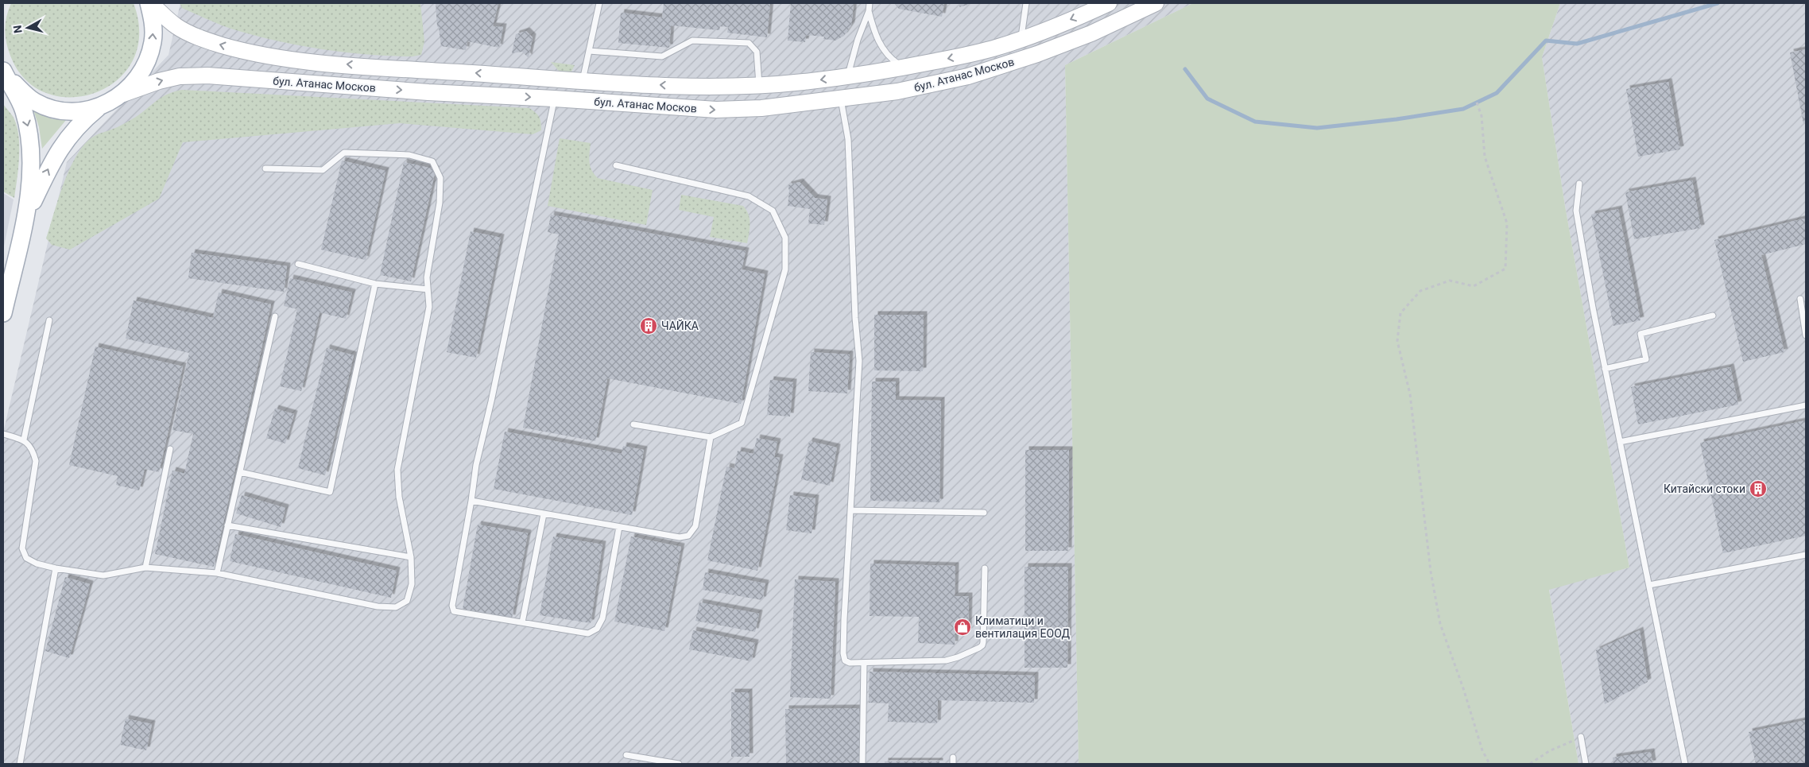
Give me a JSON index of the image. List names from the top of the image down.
{
  "streets": {
    "main road": ["бул. Атанас Москов"]
  },
  "places": {
    "building": ["ЧАЙКА", "Китайски стоки"],
    "shop": ["Климатици и вентилация ЕООД"]
  },
  "north": "left"
}
